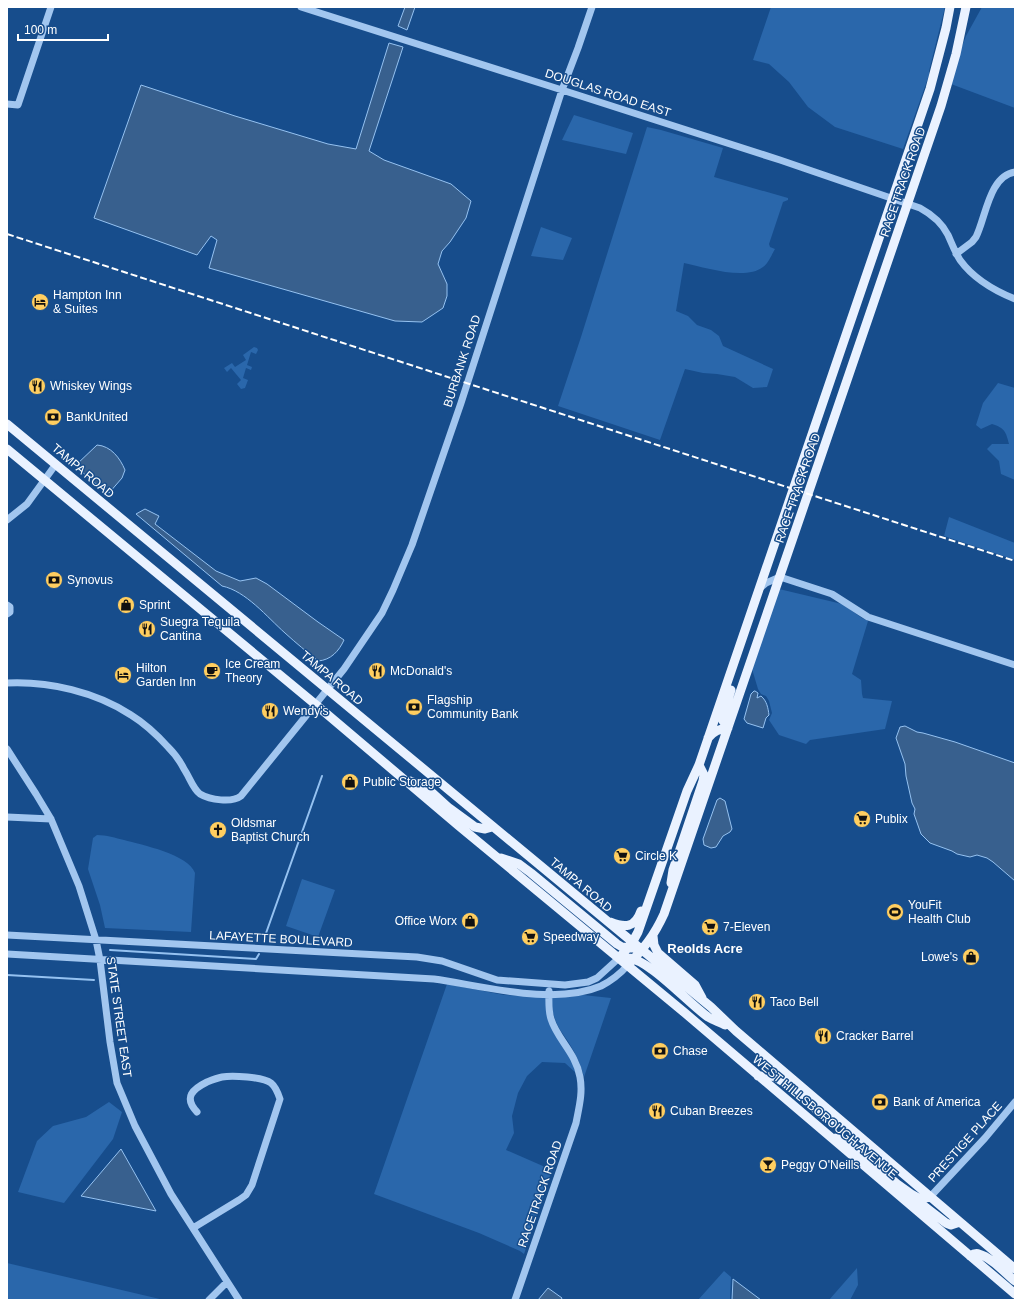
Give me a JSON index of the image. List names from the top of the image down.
{
  "streets": {
    "main road": ["RACE TRACK ROAD", "TAMPA ROAD", "WEST HILLSBOROUGH AVENUE"],
    "street": [
      "DOUGLAS ROAD EAST",
      "BURBANK ROAD",
      "LAFAYETTE BOULEVARD",
      "STATE STREET EAST",
      "PRESTIGE PLACE",
      "RACETRACK ROAD"
    ]
  },
  "crossings": [
    ["DOUGLAS ROAD EAST", "RACE TRACK ROAD"],
    ["DOUGLAS ROAD EAST", "BURBANK ROAD"],
    ["RACE TRACK ROAD", "TAMPA ROAD"],
    ["RACE TRACK ROAD", "LAFAYETTE BOULEVARD"],
    ["RACE TRACK ROAD", "WEST HILLSBOROUGH AVENUE"],
    ["BURBANK ROAD", "TAMPA ROAD"],
    ["TAMPA ROAD", "WEST HILLSBOROUGH AVENUE"],
    ["LAFAYETTE BOULEVARD", "STATE STREET EAST"],
    ["LAFAYETTE BOULEVARD", "WEST HILLSBOROUGH AVENUE"],
    ["WEST HILLSBOROUGH AVENUE", "PRESTIGE PLACE"]
  ],
  "districts": ["Reolds Acre"],
  "places": {
    "hotel": ["Hampton Inn & Suites", "Hilton Garden Inn"],
    "restaurant": [
      "Whiskey Wings",
      "Suegra Tequila Cantina",
      "McDonald's",
      "Wendy's",
      "Taco Bell",
      "Cracker Barrel",
      "Cuban Breezes"
    ],
    "bank": [
      "BankUnited",
      "Synovus",
      "Flagship Community Bank",
      "Chase",
      "Bank of America"
    ],
    "shop": [
      "Sprint",
      "Public Storage",
      "Office Worx",
      "Lowe's"
    ],
    "cafe": ["Ice Cream Theory"],
    "supermarket": [
      "Publix",
      "Circle K",
      "7-Eleven",
      "Speedway"
    ],
    "church": ["Oldsmar Baptist Church"],
    "sports": ["YouFit Health Club"],
    "bar": ["Peggy O'Neills"]
  },
  "scale_bar": "100 m"
}
